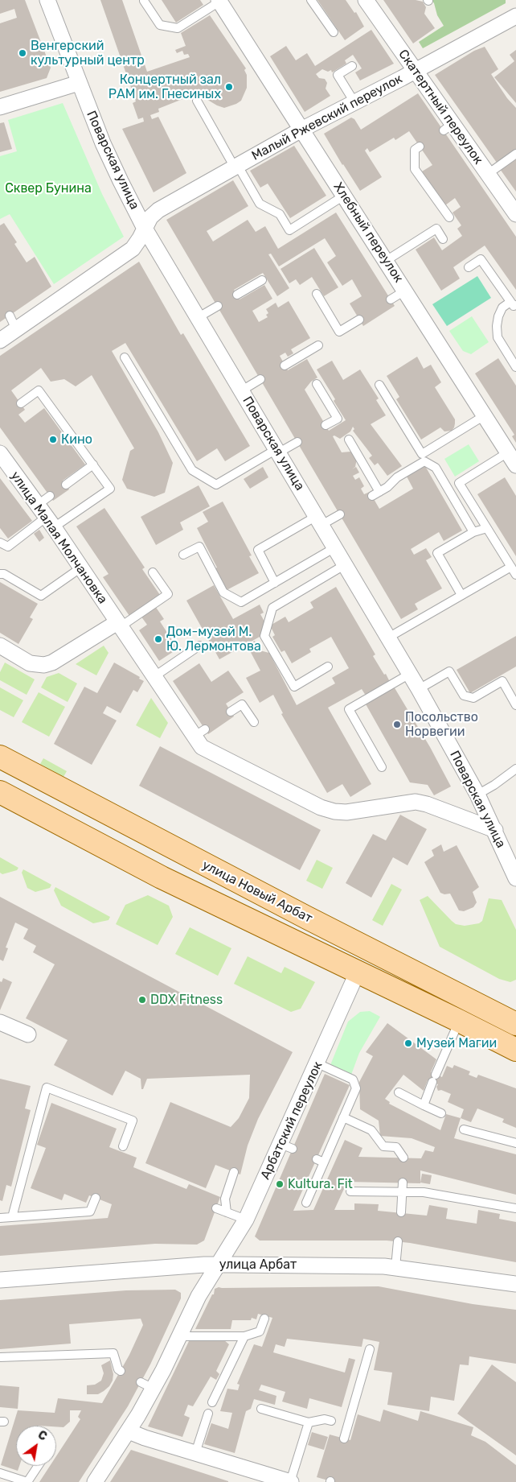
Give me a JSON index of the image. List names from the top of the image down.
{
  "streets": {
    "main road": ["улица Новый Арбат"],
    "street": [
      "Скатертный переулок",
      "Малый Ржевский переулок",
      "Поварская улица",
      "Хлебный переулок",
      "улица Малая Молчановка",
      "Арбатский переулок",
      "улица Арбат"
    ]
  },
  "crossings": [
    ["Скатертный переулок", "Малый Ржевский переулок"],
    ["Малый Ржевский переулок", "Поварская улица"],
    ["Малый Ржевский переулок", "Хлебный переулок"],
    ["Поварская улица", "улица Малая Молчановка"],
    ["улица Новый Арбат", "Арбатский переулок"],
    ["Арбатский переулок", "улица Арбат"]
  ],
  "parks": ["Сквер Бунина"],
  "places": [
    "Венгерский культурный центр",
    "Концертный зал РАМ им. Гнесиных",
    "Кино",
    "Дом-музей М. Ю. Лермонтова",
    "Посольство Норвегии",
    "DDX Fitness",
    "Музей Магии",
    "Kultura. Fit"
  ],
  "north": "top right"
}
